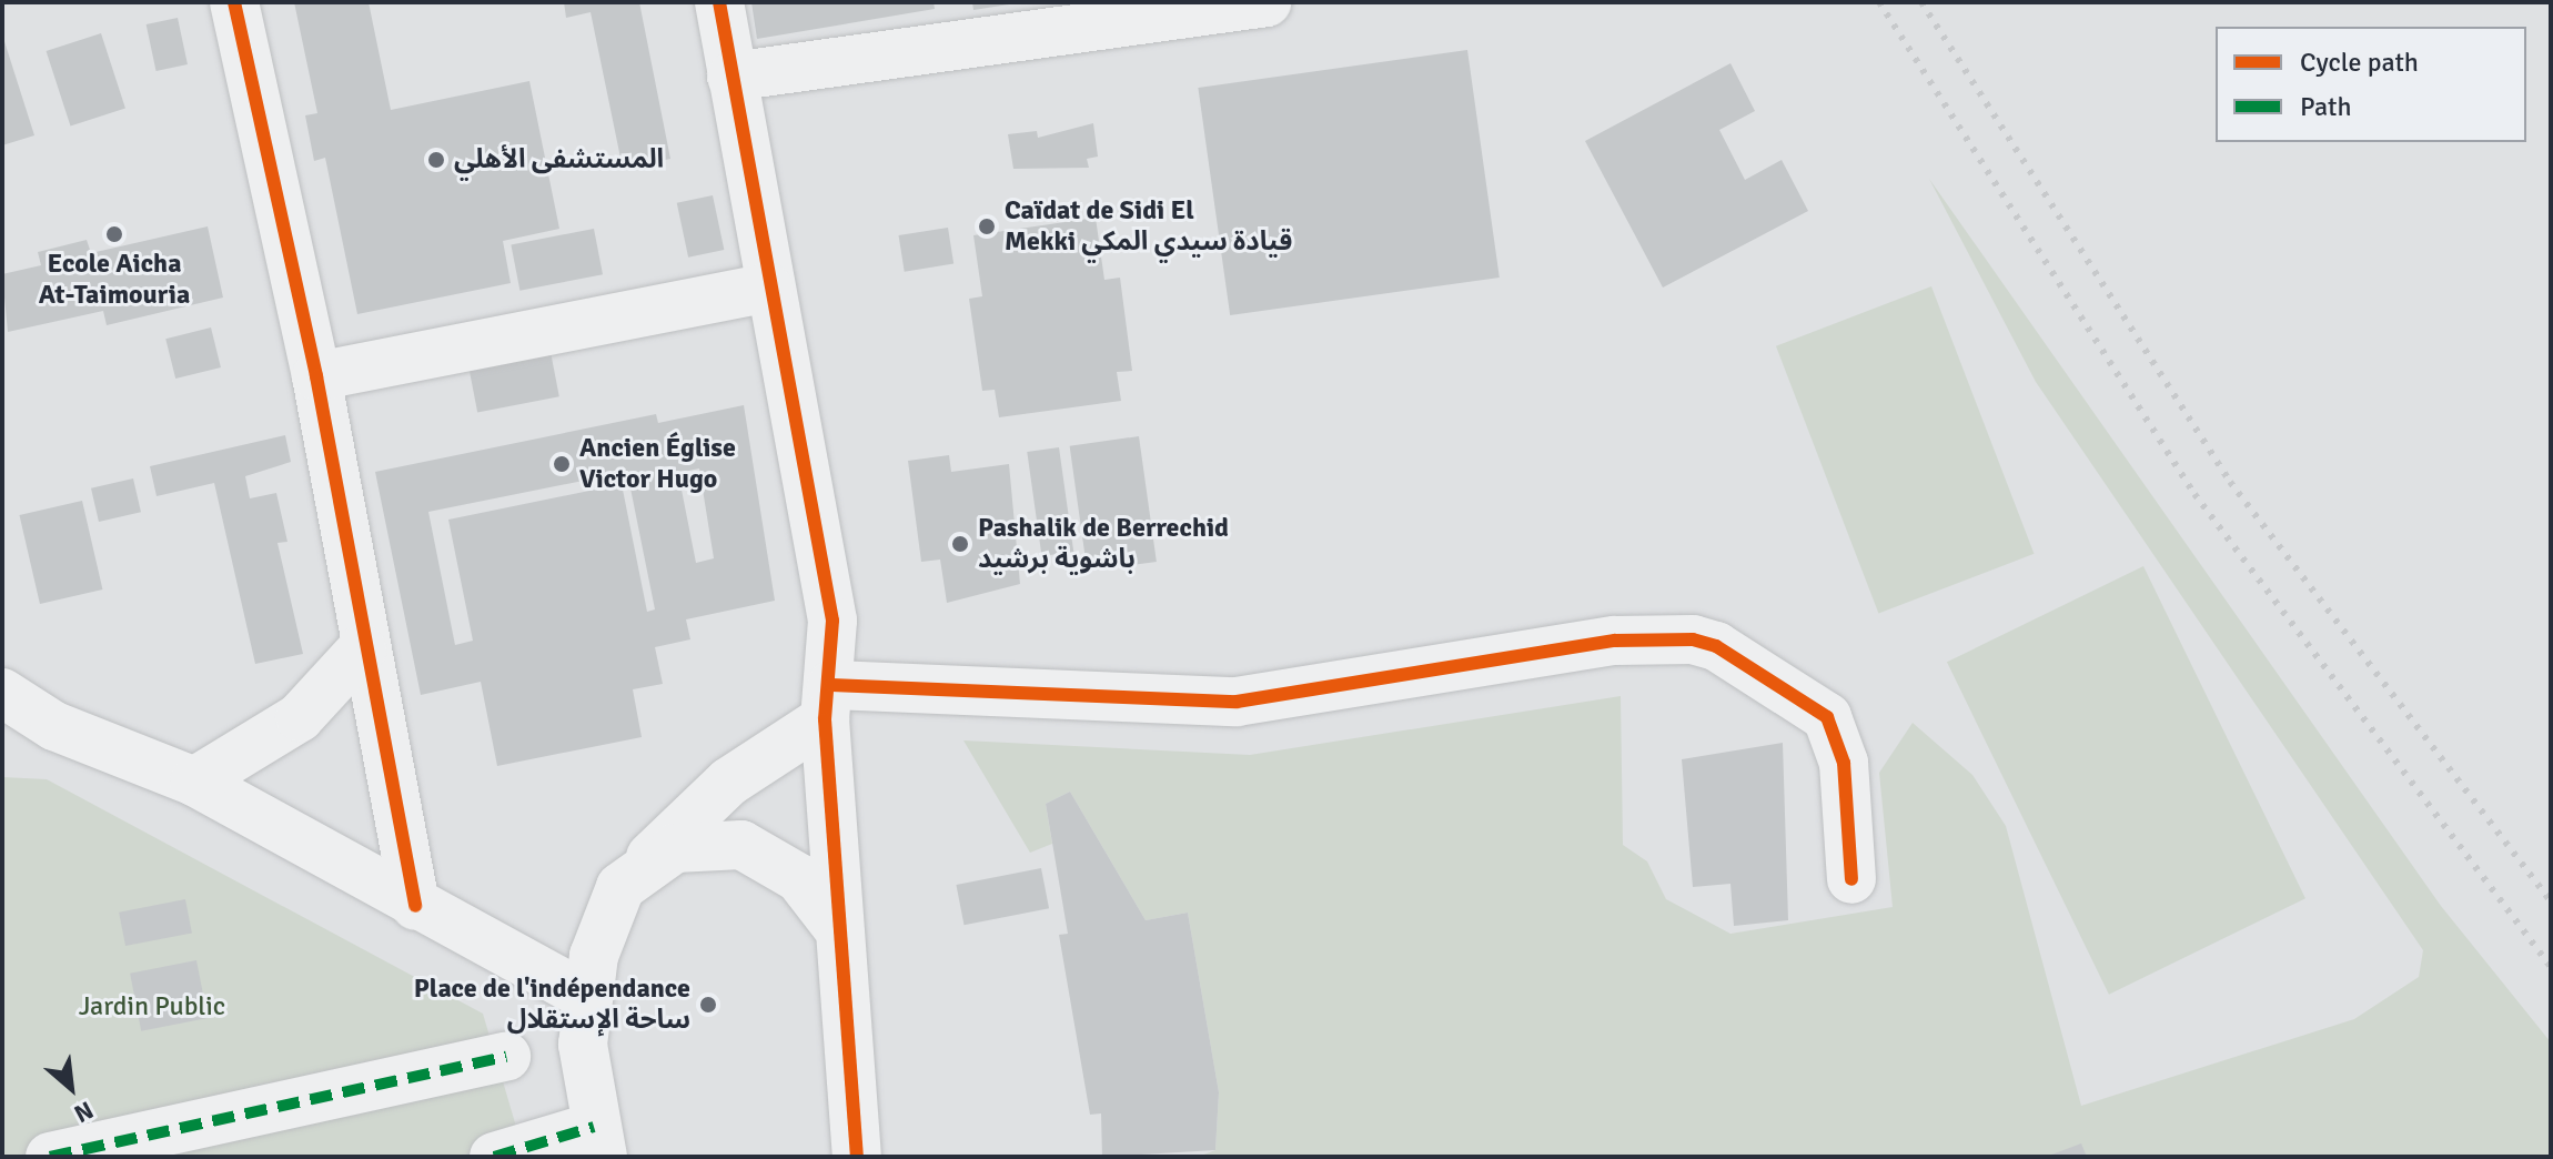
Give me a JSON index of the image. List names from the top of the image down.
{
  "parks": ["Jardin Public"],
  "places": [
    "المستشفى الأهلي",
    "Caïdat de Sidi El Mekki قيادة سيدي المكي",
    "Ecole Aicha At-Taimouria",
    "Ancien Église Victor Hugo",
    "Pashalik de Berrechid باشوية برشيد",
    "Place de l'indépendance ساحة الإستقلال"
  ],
  "legend": ["Cycle path", "Path"],
  "north": "bottom right"
}
